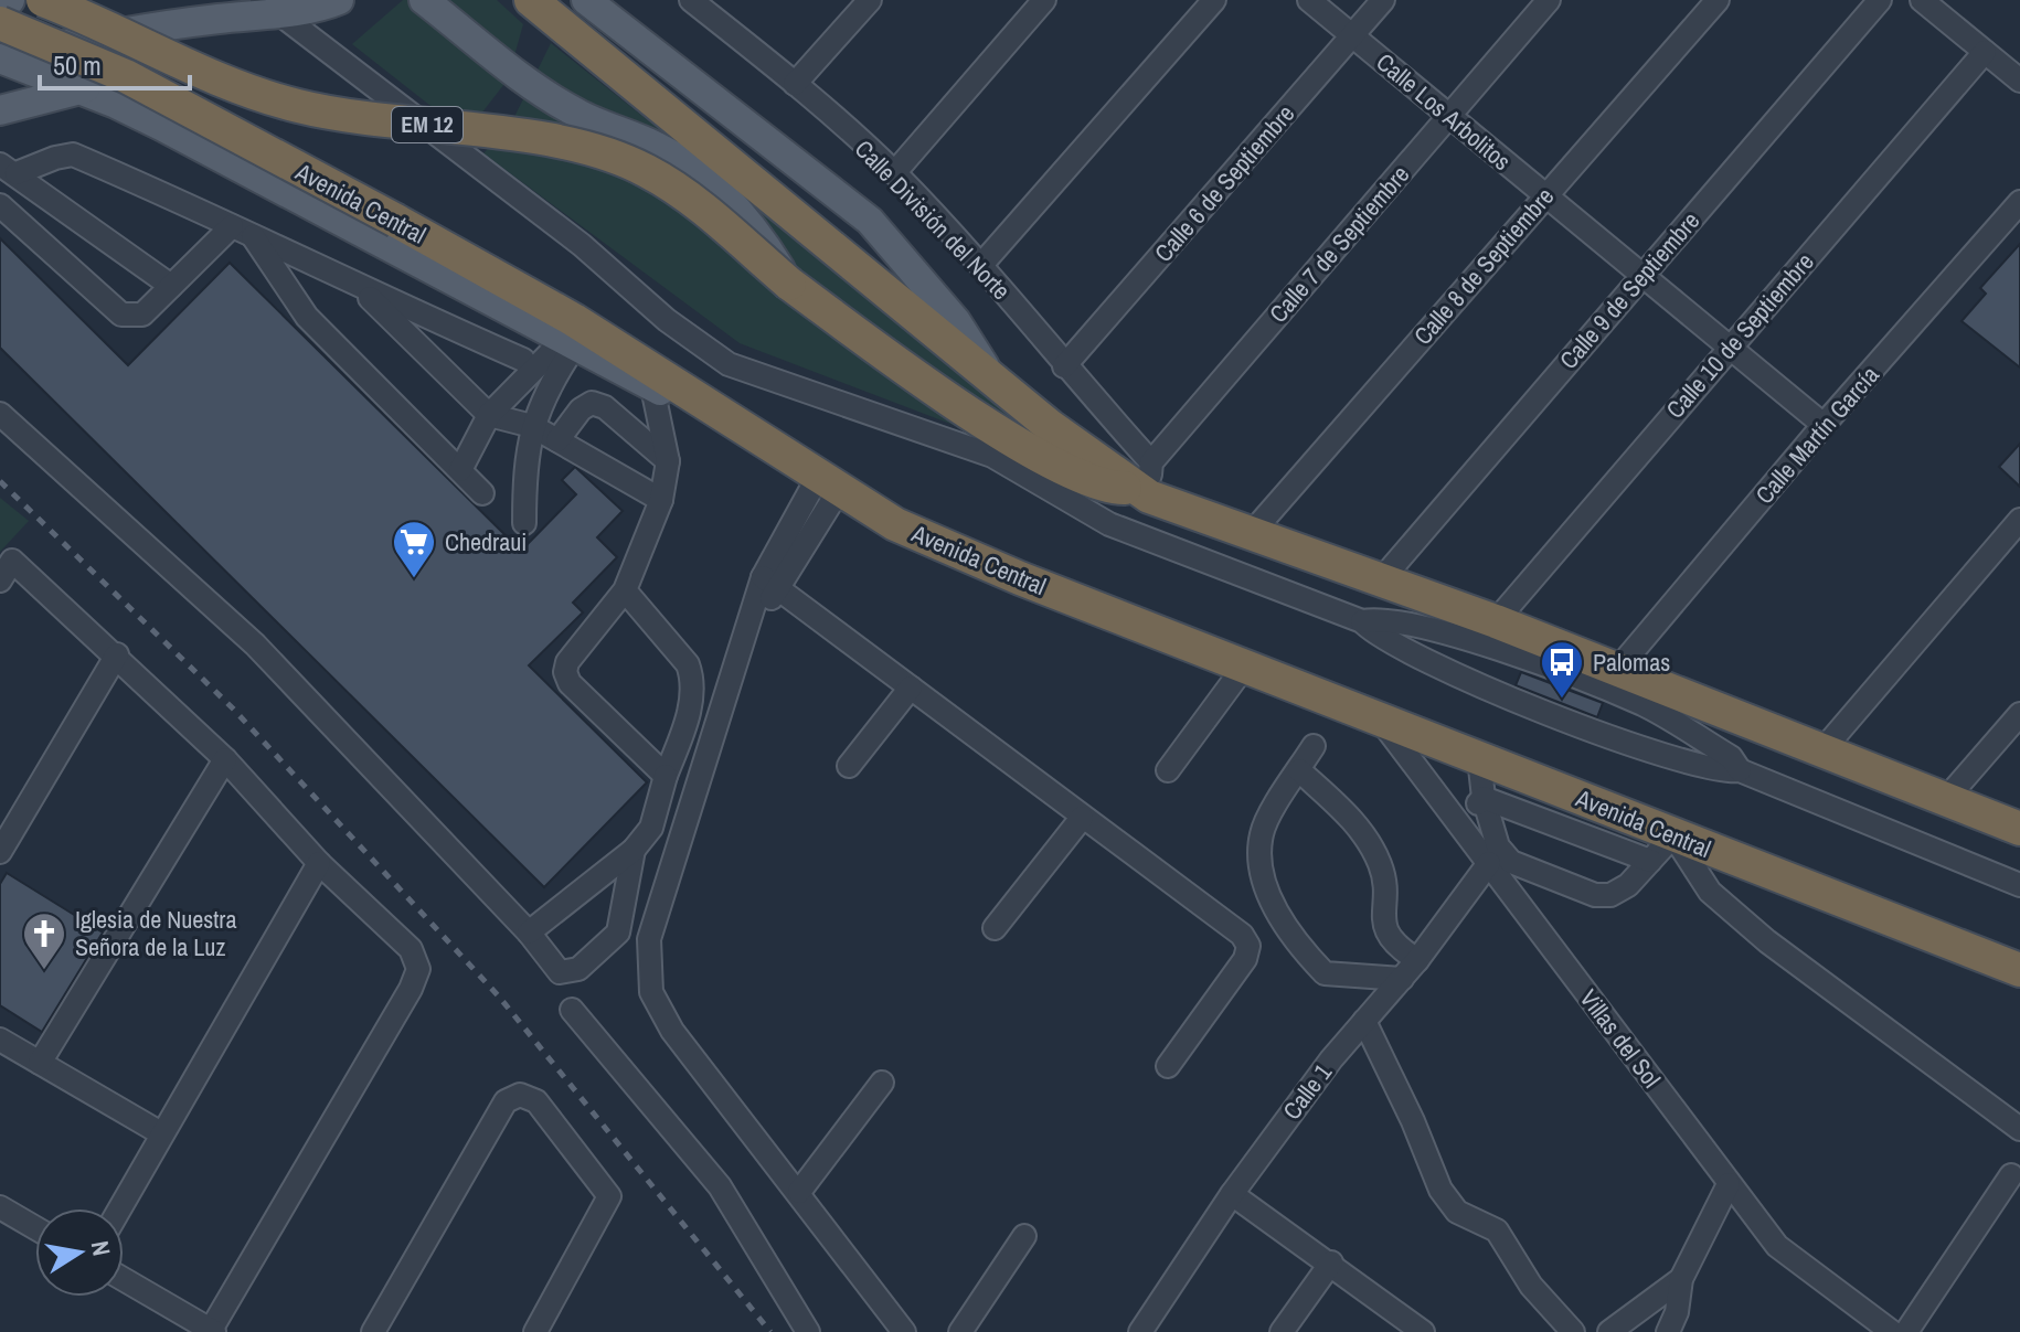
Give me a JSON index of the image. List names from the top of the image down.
{
  "streets": {
    "highway": ["EM 12", "Avenida Central"],
    "street": [
      "Calle Los Arbolitos",
      "Calle 6 de Septiembre",
      "Calle División del Norte",
      "Calle 7 de Septiembre",
      "Calle 8 de Septiembre",
      "Calle 9 de Septiembre",
      "Calle 10 de Septiembre",
      "Calle Martín García",
      "Villas del Sol",
      "Calle 1"
    ]
  },
  "crossings": [
    ["Calle Los Arbolitos", "Calle 6 de Septiembre"],
    ["Calle Los Arbolitos", "Calle 7 de Septiembre"],
    ["Calle Los Arbolitos", "Calle 8 de Septiembre"],
    ["Calle Los Arbolitos", "Calle 9 de Septiembre"],
    ["Calle Los Arbolitos", "Calle 10 de Septiembre"],
    ["Calle Los Arbolitos", "Calle Martín García"],
    ["Calle 6 de Septiembre", "Calle División del Norte"],
    ["Avenida Central", "Villas del Sol"],
    ["Calle División del Norte", "Calle 7 de Septiembre"],
    ["Villas del Sol", "Calle 1"]
  ],
  "places": {
    "supermarket": ["Chedraui"],
    "bus stop": ["Palomas"],
    "church": ["Iglesia de Nuestra Señora de la Luz"]
  },
  "scale_bar": "50 m",
  "north": "right"
}
